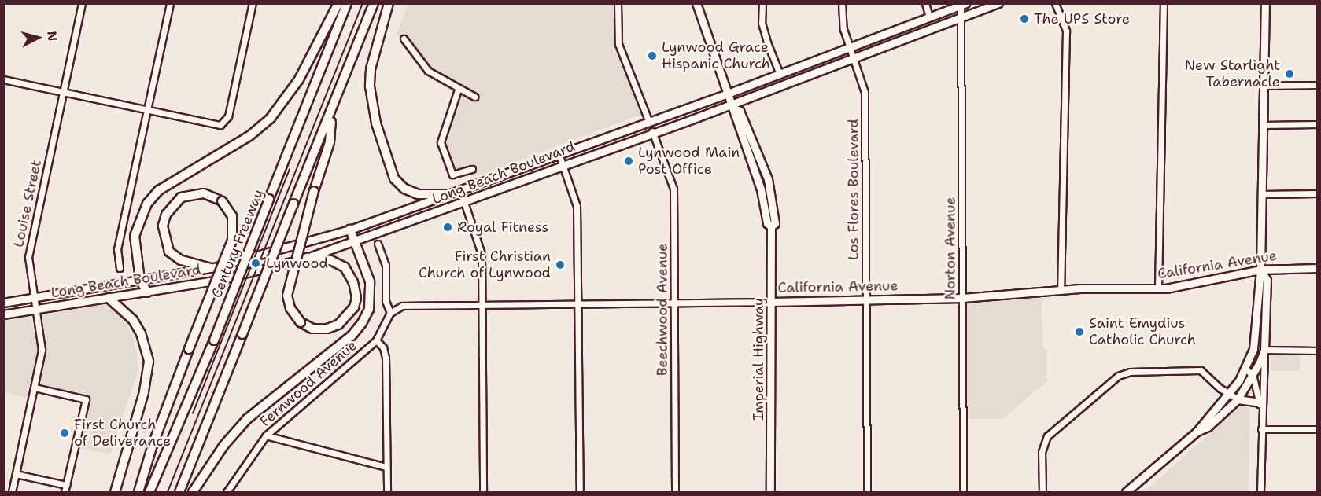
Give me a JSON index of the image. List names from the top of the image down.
{
  "streets": {
    "highway": ["Century Freeway"],
    "main road": ["Long Beach Boulevard", "California Avenue", "Imperial Highway"],
    "street": [
      "Los Flores Boulevard",
      "Louise Street",
      "Norton Avenue",
      "Beechwood Avenue",
      "Fernwood Avenue"
    ]
  },
  "crossings": [
    ["Long Beach Boulevard", "Los Flores Boulevard"],
    ["Long Beach Boulevard", "Louise Street"],
    ["Long Beach Boulevard", "Norton Avenue"],
    ["Long Beach Boulevard", "Beechwood Avenue"],
    ["Long Beach Boulevard", "Imperial Highway"],
    ["Los Flores Boulevard", "California Avenue"],
    ["Norton Avenue", "California Avenue"],
    ["California Avenue", "Beechwood Avenue"],
    ["California Avenue", "Imperial Highway"]
  ],
  "places": [
    "The UPS Store",
    "Lynwood Grace Hispanic Church",
    "New Starlight Tabernacle",
    "Lynwood Main Post Office",
    "Royal Fitness",
    "Lynwood",
    "First Christian Church of Lynwood",
    "Saint Emydius Catholic Church",
    "First Church of Deliverance"
  ],
  "north": "right"
}
